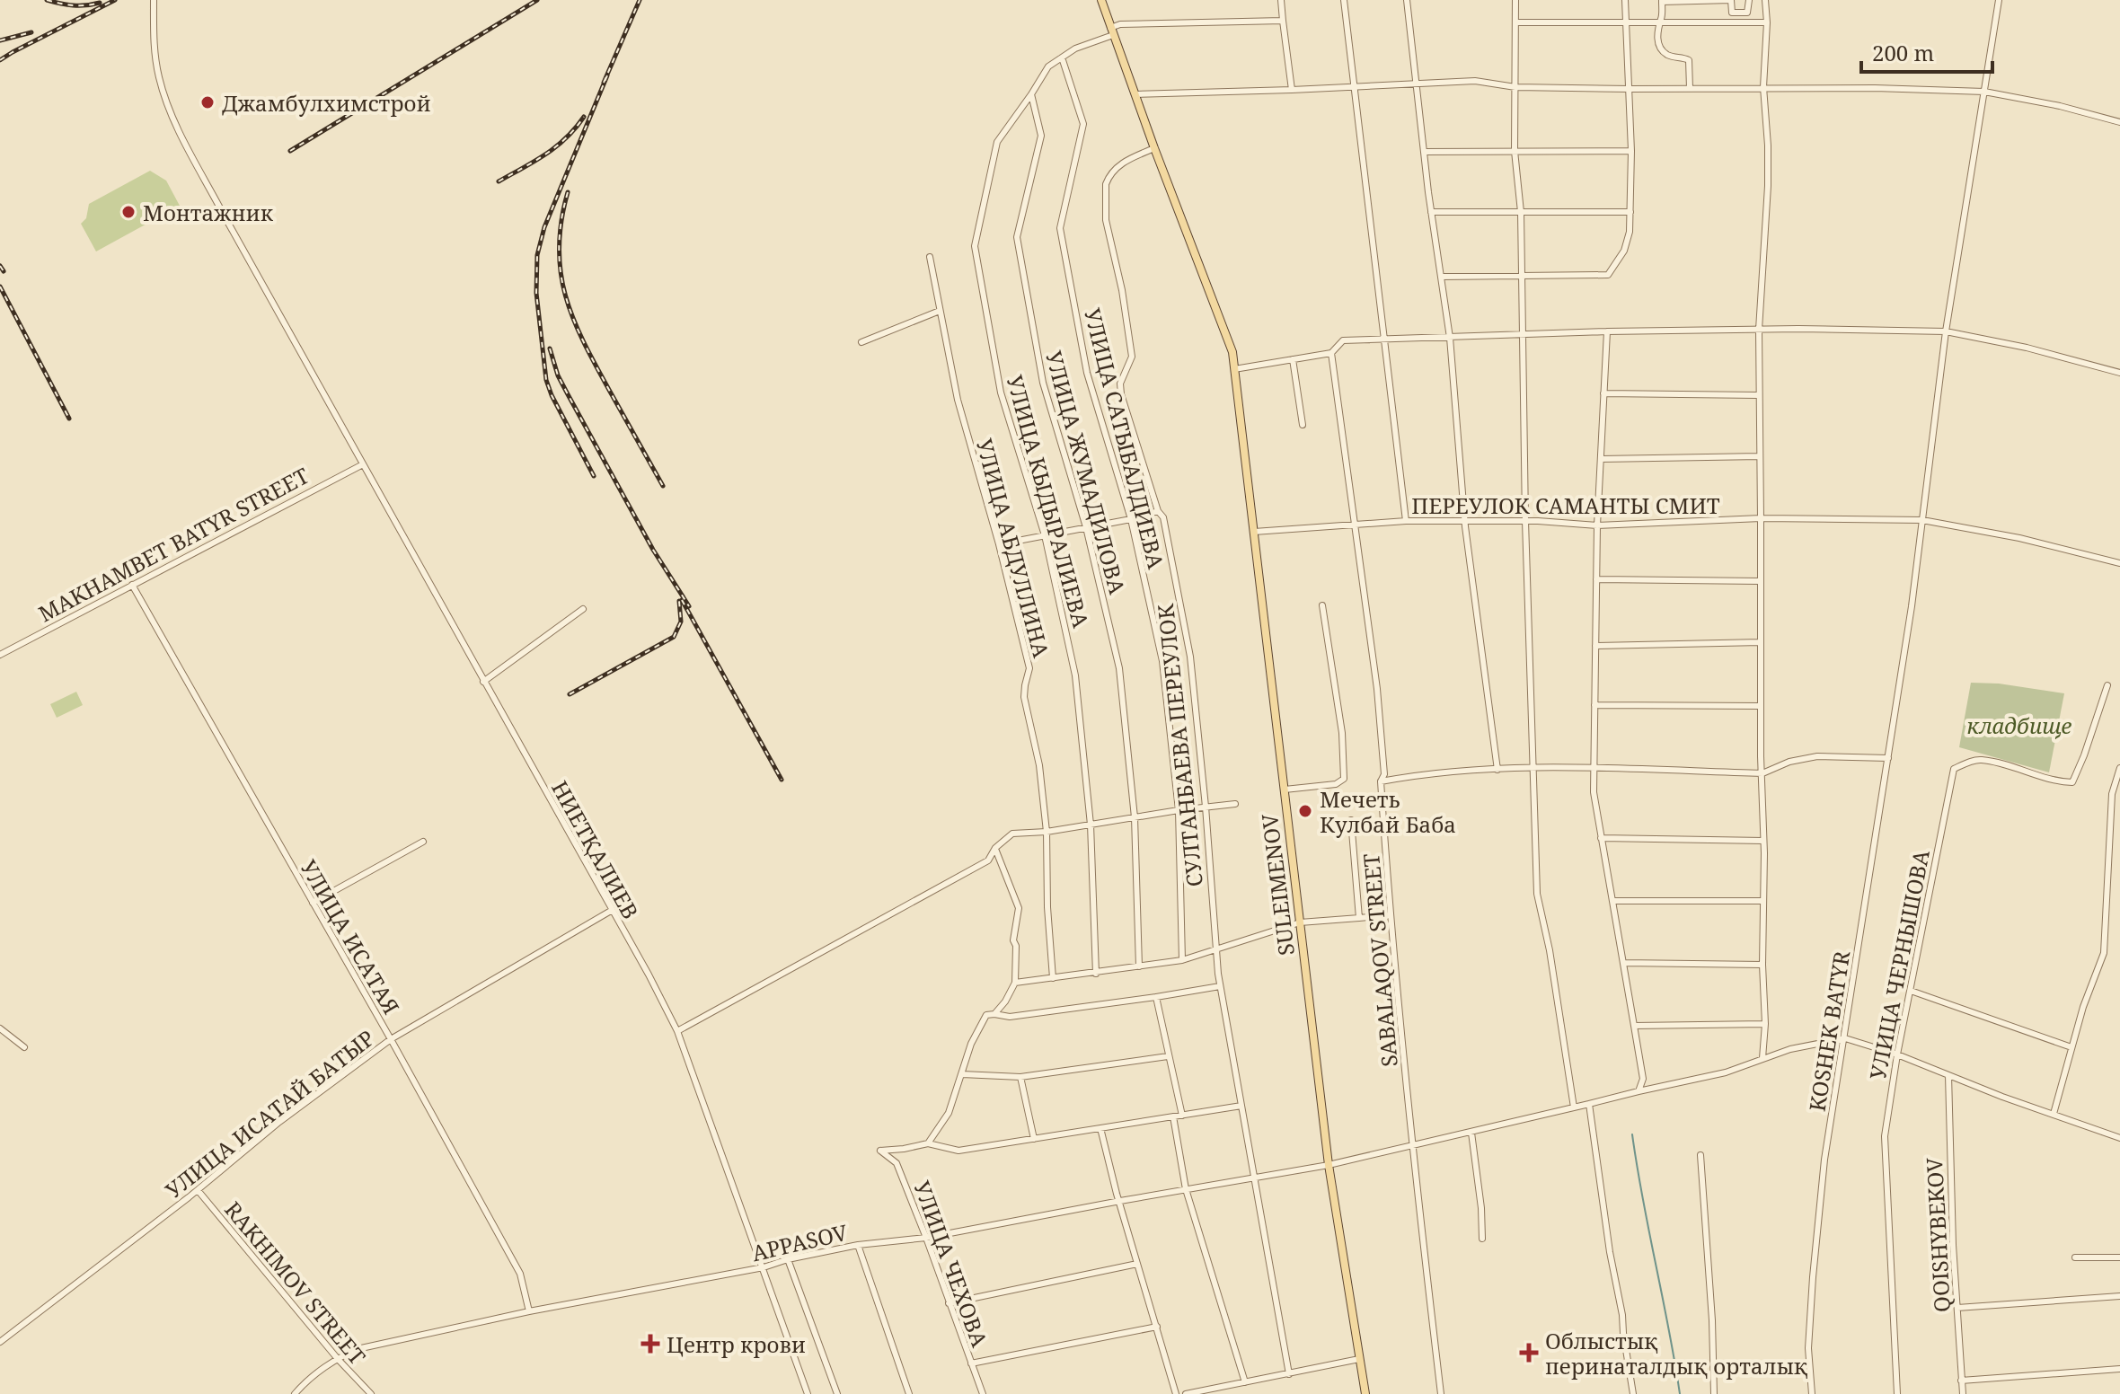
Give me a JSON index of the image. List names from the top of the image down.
{
  "streets": {
    "main road": ["SULEIMENOV"],
    "street": [
      "УЛИЦА САТЫБАЛДИЕВА",
      "УЛИЦА ЖУМАДИЛОВА",
      "УЛИЦА КЫДЫРАЛИЕВА",
      "ПЕРЕУЛОК САМАНТЫ СМИТ",
      "MAKHAMBET BATYR STREET",
      "УЛИЦА АБДУЛЛИНА",
      "СУЛТАНБАЕВА ПЕРЕУЛОК",
      "НИЕТҚАЛИЕВ",
      "УЛИЦА ИСАТАЯ",
      "SABALAQOV STREET",
      "УЛИЦА ЧЕРНЫШОВА",
      "KOSHEK BATYR",
      "УЛИЦА ИСАТАЙ БАТЫР",
      "QOISHYBEKOV",
      "APPASOV",
      "УЛИЦА ЧЕХОВА",
      "RAKHIMOV STREET"
    ]
  },
  "crossings": [
    ["УЛИЦА ЖУМАДИЛОВА", "УЛИЦА КЫДЫРАЛИЕВА"],
    ["ПЕРЕУЛОК САМАНТЫ СМИТ", "SULEIMENOV"],
    ["ПЕРЕУЛОК САМАНТЫ СМИТ", "SABALAQOV STREET"],
    ["ПЕРЕУЛОК САМАНТЫ СМИТ", "KOSHEK BATYR"],
    ["MAKHAMBET BATYR STREET", "НИЕТҚАЛИЕВ"],
    ["MAKHAMBET BATYR STREET", "УЛИЦА ИСАТАЯ"],
    ["СУЛТАНБАЕВА ПЕРЕУЛОК", "SULEIMENOV"],
    ["СУЛТАНБАЕВА ПЕРЕУЛОК", "APPASOV"],
    ["НИЕТҚАЛИЕВ", "УЛИЦА ИСАТАЙ БАТЫР"],
    ["НИЕТҚАЛИЕВ", "APPASOV"],
    ["SULEIMENOV", "APPASOV"],
    ["УЛИЦА ИСАТАЯ", "УЛИЦА ИСАТАЙ БАТЫР"],
    ["УЛИЦА ИСАТАЯ", "APPASOV"],
    ["SABALAQOV STREET", "APPASOV"],
    ["KOSHEK BATYR", "APPASOV"],
    ["УЛИЦА ИСАТАЙ БАТЫР", "RAKHIMOV STREET"],
    ["APPASOV", "УЛИЦА ЧЕХОВА"],
    ["APPASOV", "RAKHIMOV STREET"]
  ],
  "parks": ["кладбище"],
  "places": {
    "other": ["Джамбулхимстрой", "Монтажник", "Мечеть Кулбай Баба"],
    "health": ["Центр крови", "Облыстық перинаталдық орталық"]
  },
  "scale_bar": "200 m"
}
